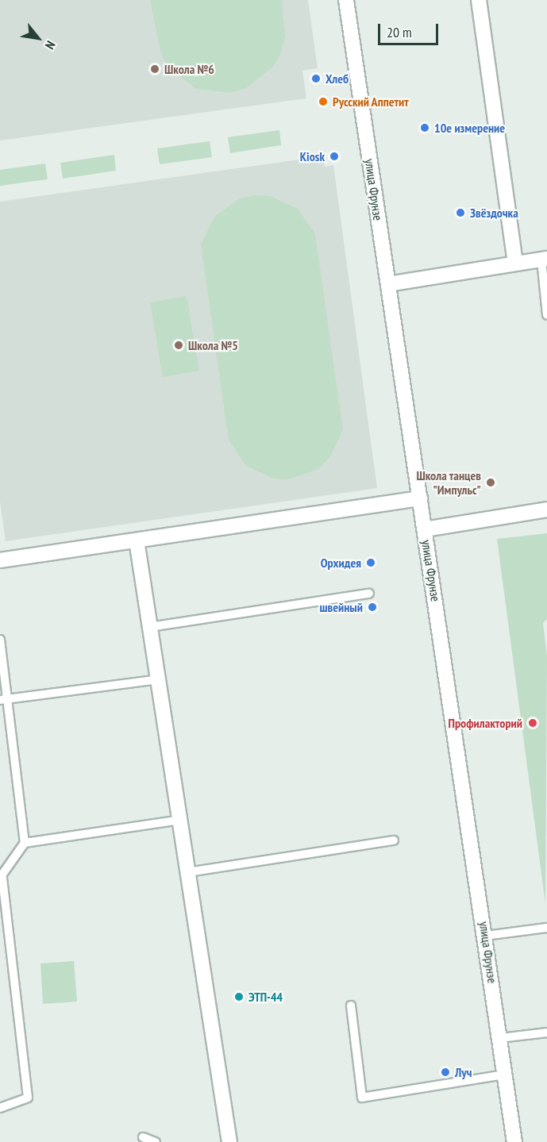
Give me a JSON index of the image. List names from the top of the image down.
{
  "streets": {
    "street": ["улица Фрунзе"]
  },
  "places": [
    "Школа №6",
    "Хлеб",
    "Русский Аппетит",
    "10е измерение",
    "Kiosk",
    "Звёздочка",
    "Школа №5",
    "Школа танцев \"Импульс\"",
    "Орхидея",
    "швейный",
    "Профилакторий",
    "ЭТП-44",
    "Луч"
  ],
  "scale_bar": "20 m",
  "north": "bottom right"
}
